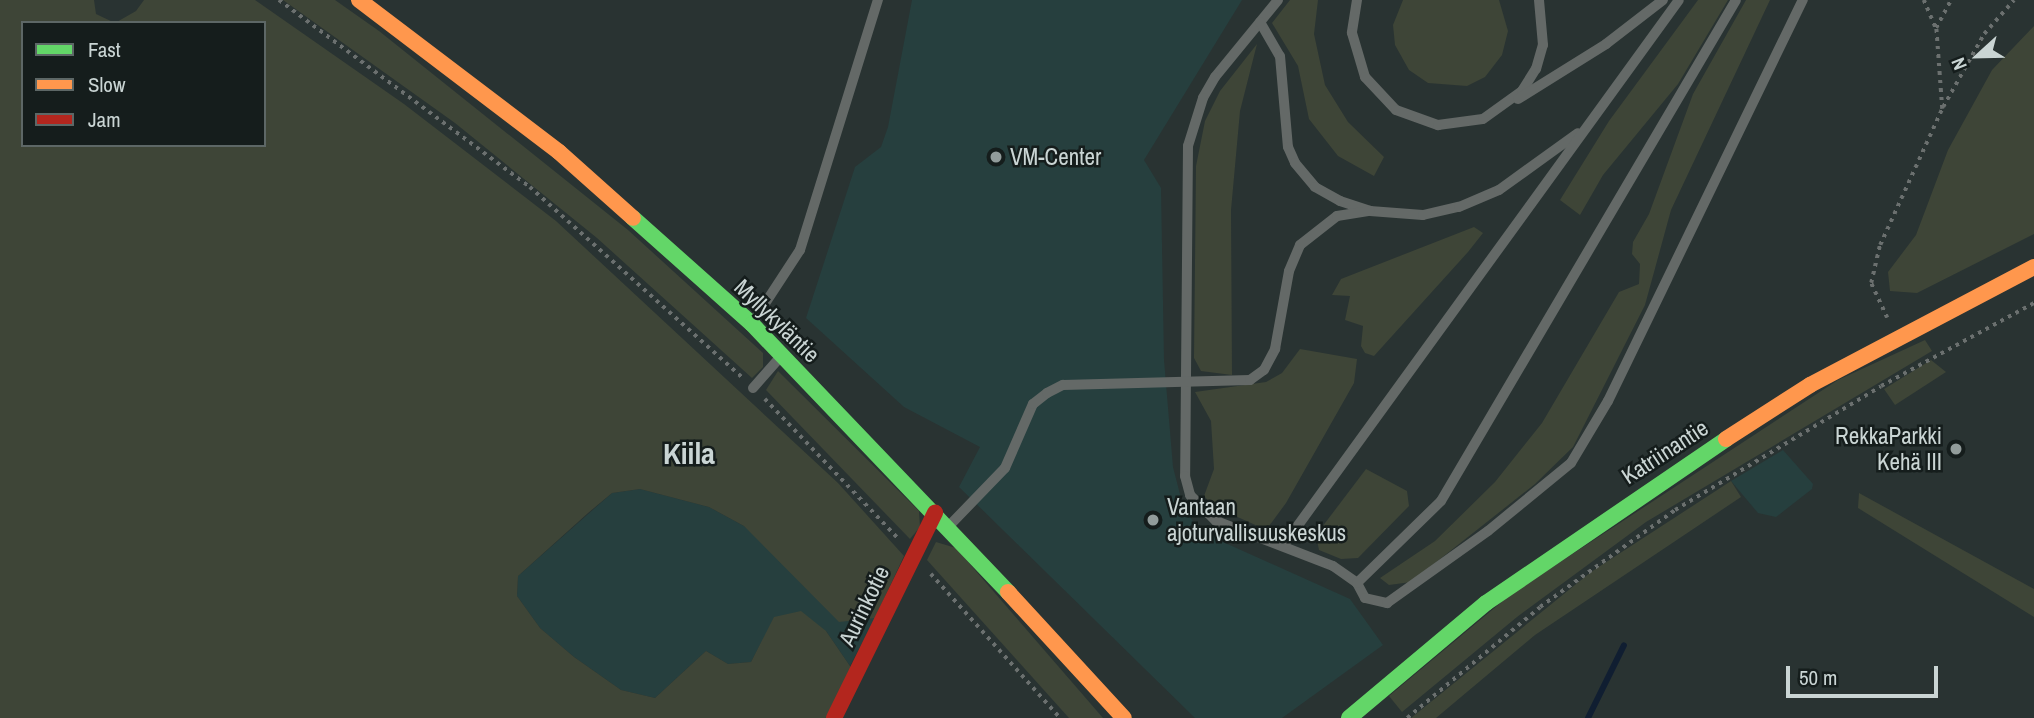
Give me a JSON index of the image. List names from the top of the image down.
{
  "streets": {
    "main road": ["Myllykyläntie", "Katriinantie", "Aurinkotie"]
  },
  "crossings": [
    ["Myllykyläntie", "Aurinkotie"]
  ],
  "districts": ["Kiila"],
  "places": ["VM-Center", "RekkaParkki Kehä III", "Vantaan ajoturvallisuuskeskus"],
  "legend": ["Fast", "Slow", "Jam"],
  "scale_bar": "50 m",
  "north": "left"
}
